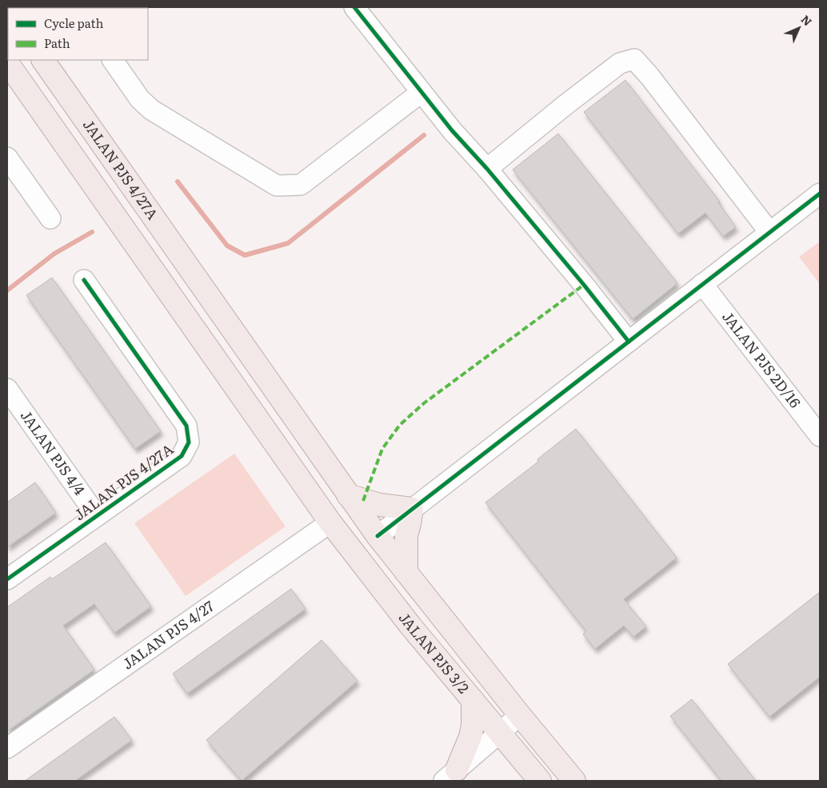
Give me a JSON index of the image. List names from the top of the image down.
{
  "streets": {
    "main road": ["JALAN PJS 4/27A", "JALAN PJS 3/2"],
    "street": ["JALAN PJS 2D/16", "JALAN PJS 4/4", "JALAN PJS 4/27"]
  },
  "crossings": [
    ["JALAN PJS 4/27A", "JALAN PJS 4/4"],
    ["JALAN PJS 4/27A", "JALAN PJS 3/2"],
    ["JALAN PJS 4/27", "JALAN PJS 3/2"]
  ],
  "legend": ["Cycle path", "Path"],
  "north": "top right"
}
